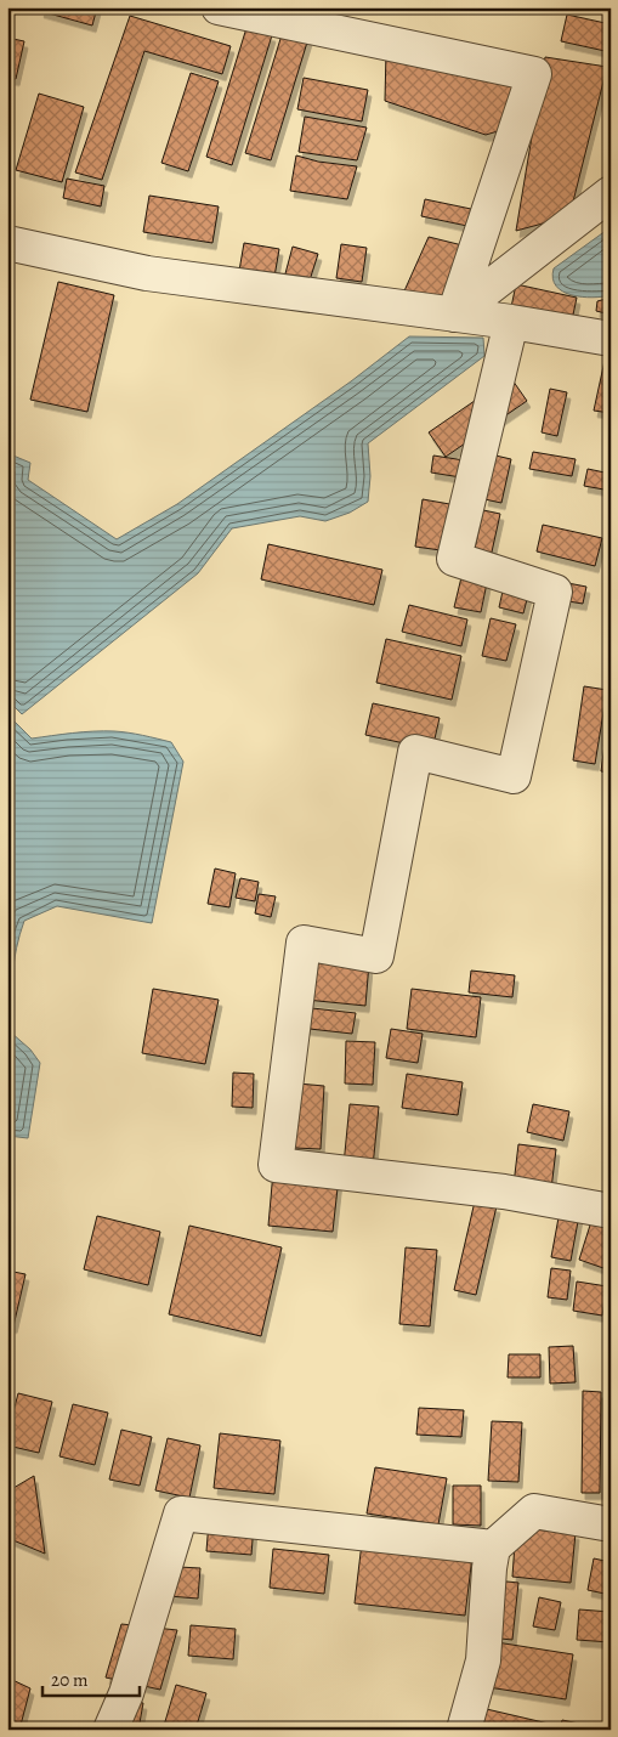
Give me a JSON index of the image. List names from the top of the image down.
{
  "scale_bar": "20 m"
}
